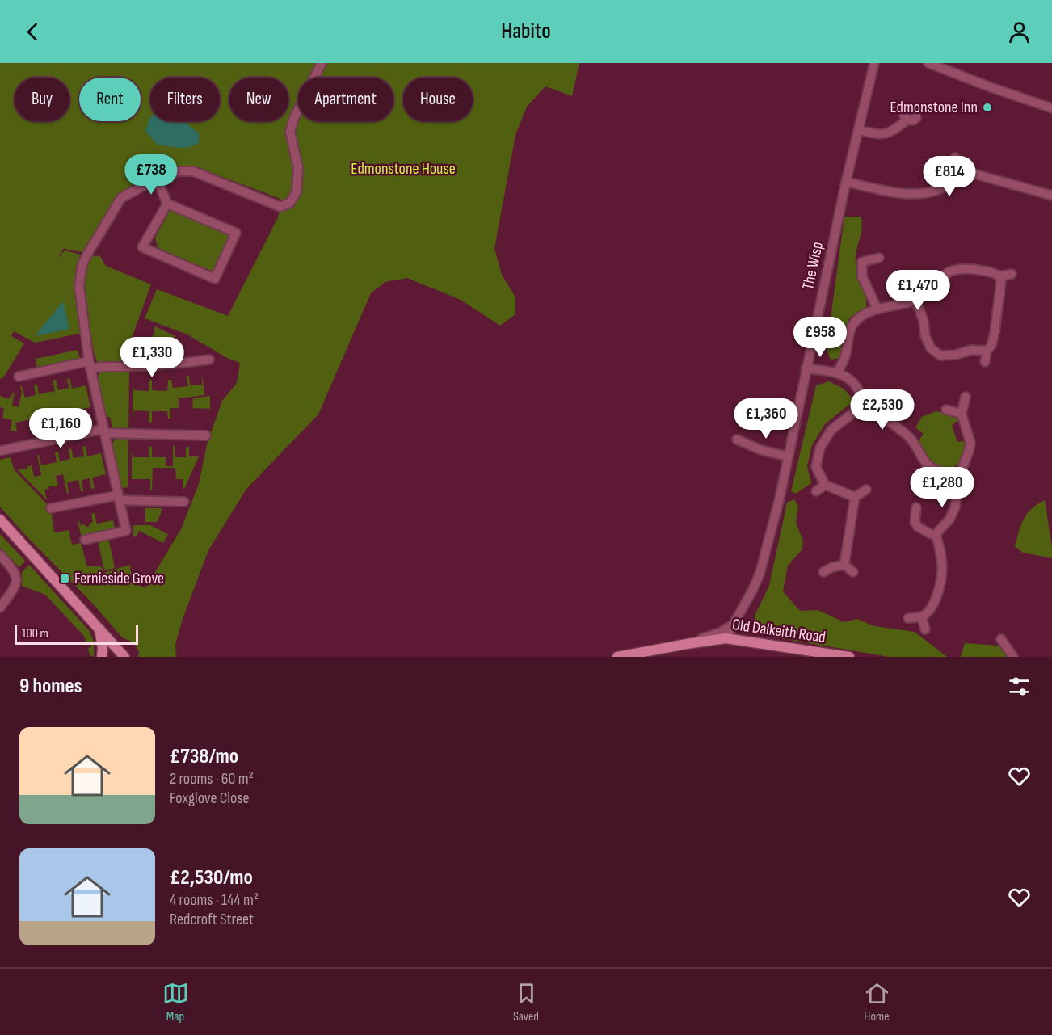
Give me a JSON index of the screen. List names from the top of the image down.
{
  "streets": {
    "main road": ["Old Dalkeith Road"],
    "street": ["The Wisp"]
  },
  "crossings": [
    ["The Wisp", "Old Dalkeith Road"]
  ],
  "parks": ["Edmonstone House"],
  "places": {
    "other": ["Edmonstone Inn"],
    "transit": ["Fernieside Grove"]
  },
  "scale_bar": "100 m",
  "page": {
    "header": "Habito",
    "chip": [
      "Buy",
      "Rent",
      "Filters",
      "New",
      "Apartment",
      "House"
    ],
    "price": [
      "£738",
      "£814",
      "£1,470",
      "£958",
      "£1,330",
      "£2,530",
      "£1,360",
      "£1,160",
      "£1,280"
    ],
    "scale": "100 m",
    "heading": "9 homes",
    "list": [
      {
        "name": "£738/mo",
        "note": "2 rooms · 60 m² · Foxglove Close"
      },
      {
        "name": "£2,530/mo",
        "note": "4 rooms · 144 m² · Redcroft Street"
      }
    ],
    "tabs": ["Map", "Saved", "Home"]
  }
}
